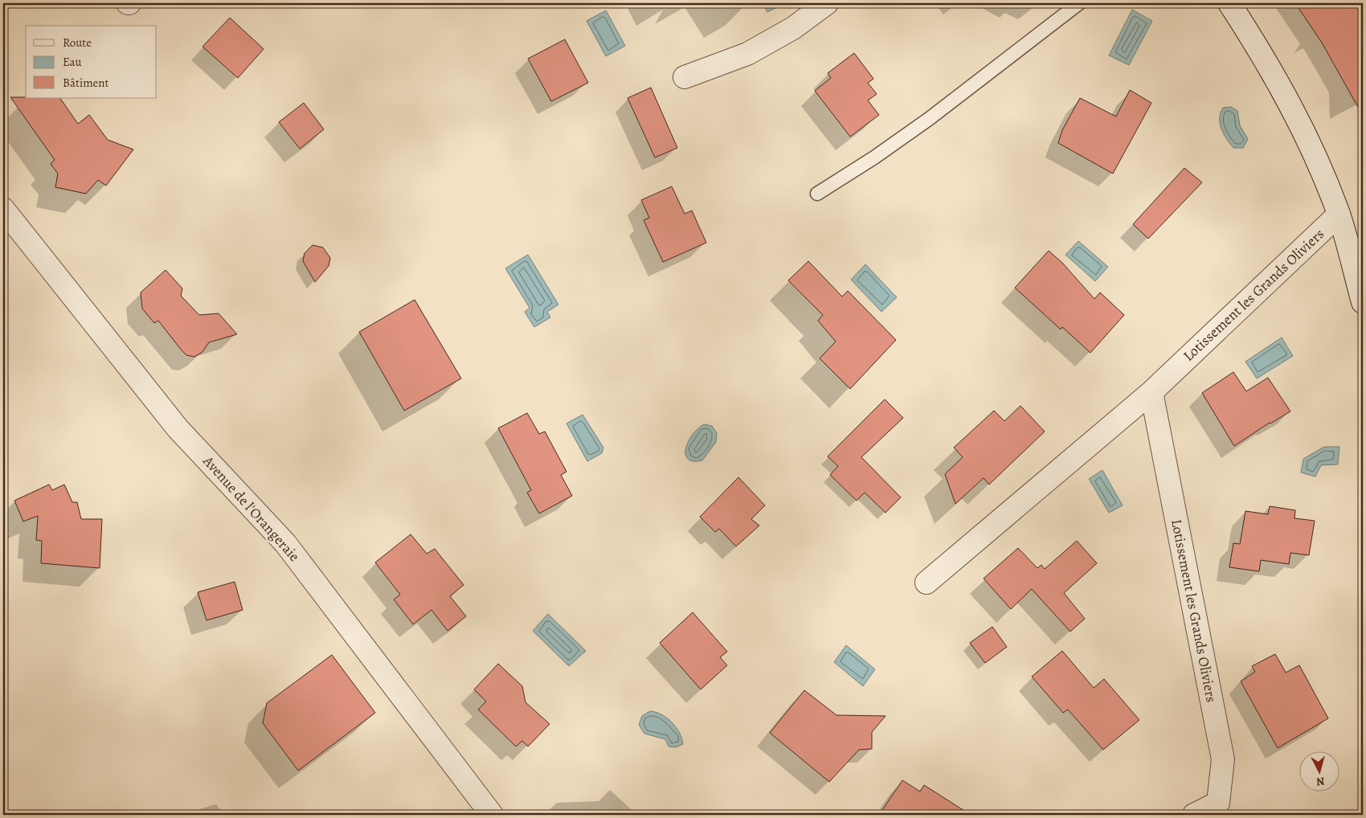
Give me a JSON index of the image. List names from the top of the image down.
{
  "streets": {
    "street": ["Lotissement les Grands Oliviers", "Avenue de l'Orangeraie"]
  },
  "legend": ["Route", "Eau", "Bâtiment"],
  "north": "bottom"
}
